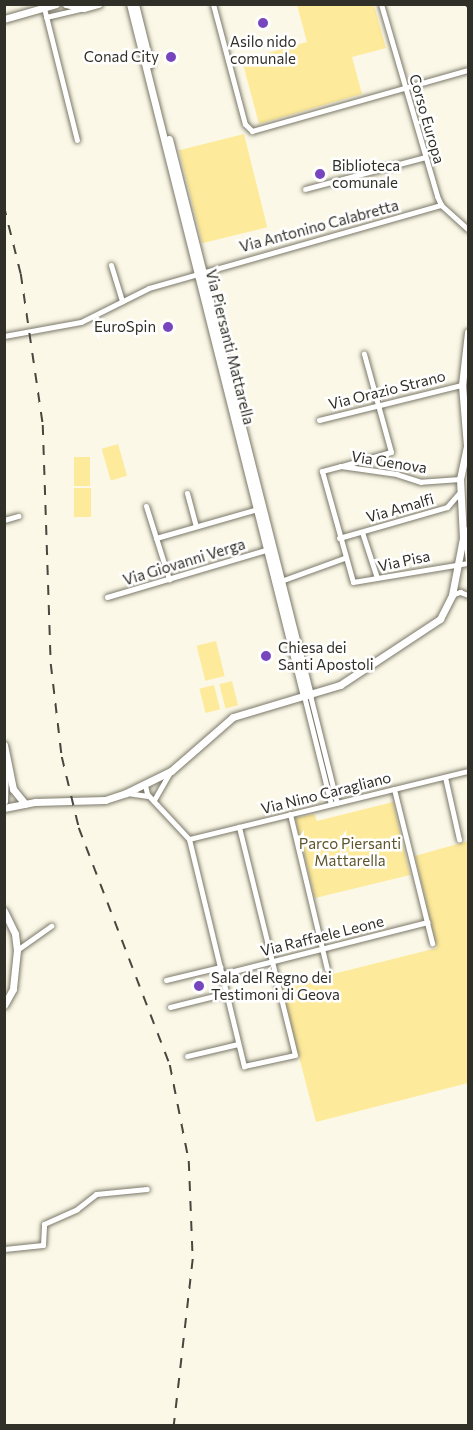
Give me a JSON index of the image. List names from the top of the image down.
{
  "streets": {
    "street": [
      "Corso Europa",
      "Via Antonino Calabretta",
      "Via Piersanti Mattarella",
      "Via Orazio Strano",
      "Via Genova",
      "Via Amalfi",
      "Via Pisa",
      "Via Giovanni Verga",
      "Via Nino Caragliano",
      "Via Raffaele Leone"
    ]
  },
  "crossings": [
    ["Corso Europa", "Via Antonino Calabretta"],
    ["Via Antonino Calabretta", "Via Piersanti Mattarella"],
    ["Via Piersanti Mattarella", "Via Giovanni Verga"],
    ["Via Genova", "Via Amalfi"],
    ["Via Genova", "Via Pisa"]
  ],
  "parks": ["Parco Piersanti Mattarella"],
  "places": [
    "Asilo nido comunale",
    "Conad City",
    "Biblioteca comunale",
    "EuroSpin",
    "Chiesa dei Santi Apostoli",
    "Sala del Regno dei Testimoni di Geova"
  ]
}
